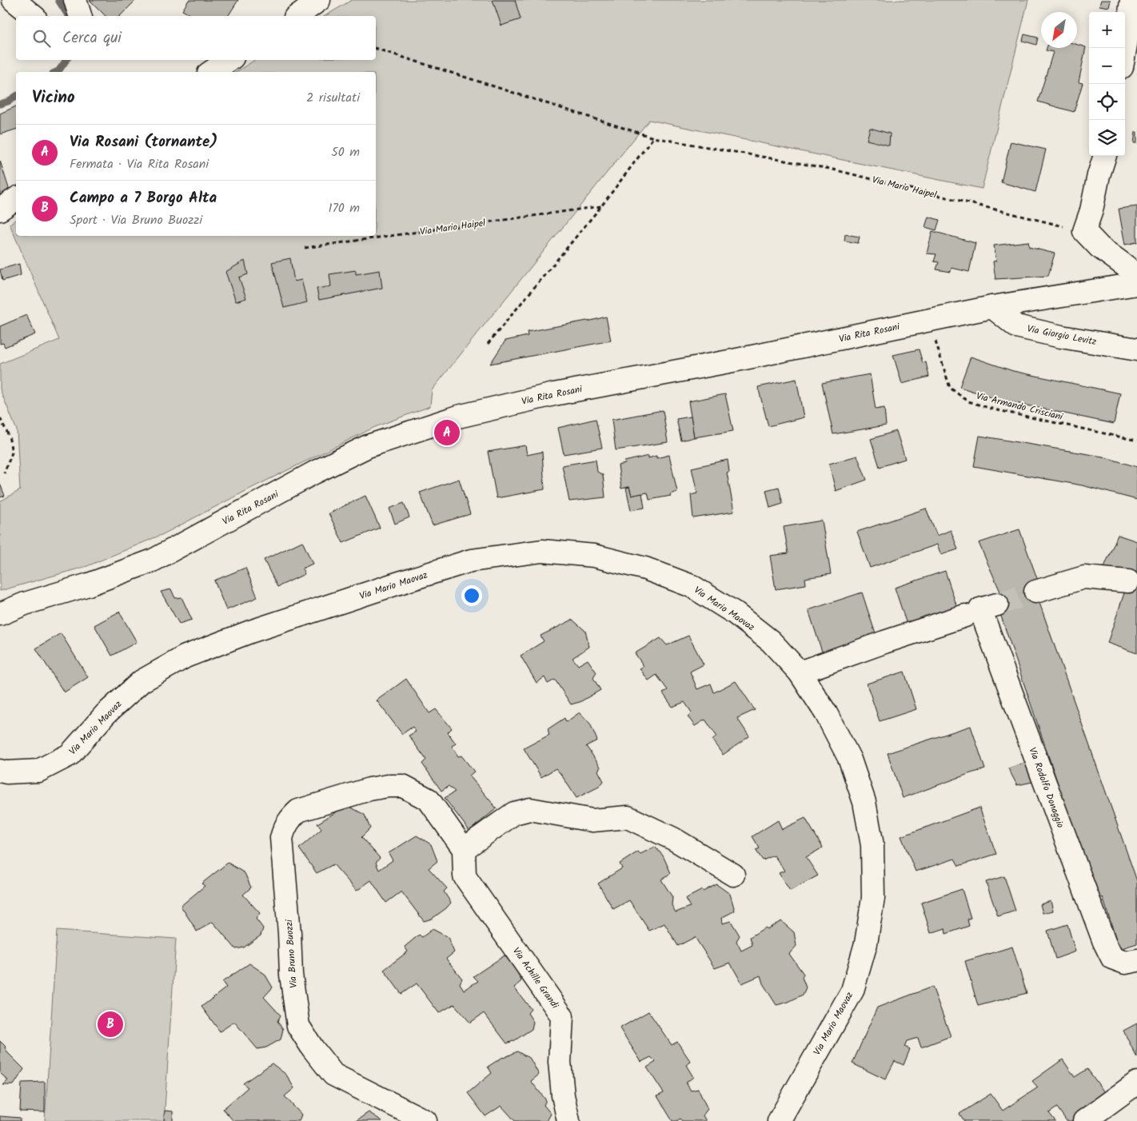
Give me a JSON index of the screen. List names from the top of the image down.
{
  "streets": {
    "street": [
      "Via Rita Rosani",
      "Via Giorgio Levitz",
      "Via Mario Maovaz",
      "Via Rodolfo Donaggio",
      "Via Bruno Buozzi",
      "Via Achille Grandi"
    ],
    "path": ["Via Mario Haipel", "Via Armando Crisciani"]
  },
  "crossings": [
    ["Via Rita Rosani", "Via Giorgio Levitz"],
    ["Via Bruno Buozzi", "Via Achille Grandi"]
  ],
  "north": "bottom left",
  "page": {
    "map_buttons": ["+", "−"],
    "search": "Cerca qui",
    "heading": ["Vicino", "2 risultati"],
    "list": [
      {
        "mark": "A",
        "name": "Via Rosani (tornante)",
        "note": "Fermata · Via Rita Rosani",
        "value": "50 m"
      },
      {
        "mark": "B",
        "name": "Campo a 7 Borgo Alta",
        "note": "Sport · Via Bruno Buozzi",
        "value": "170 m"
      }
    ],
    "pins": ["A", "B"]
  }
}
